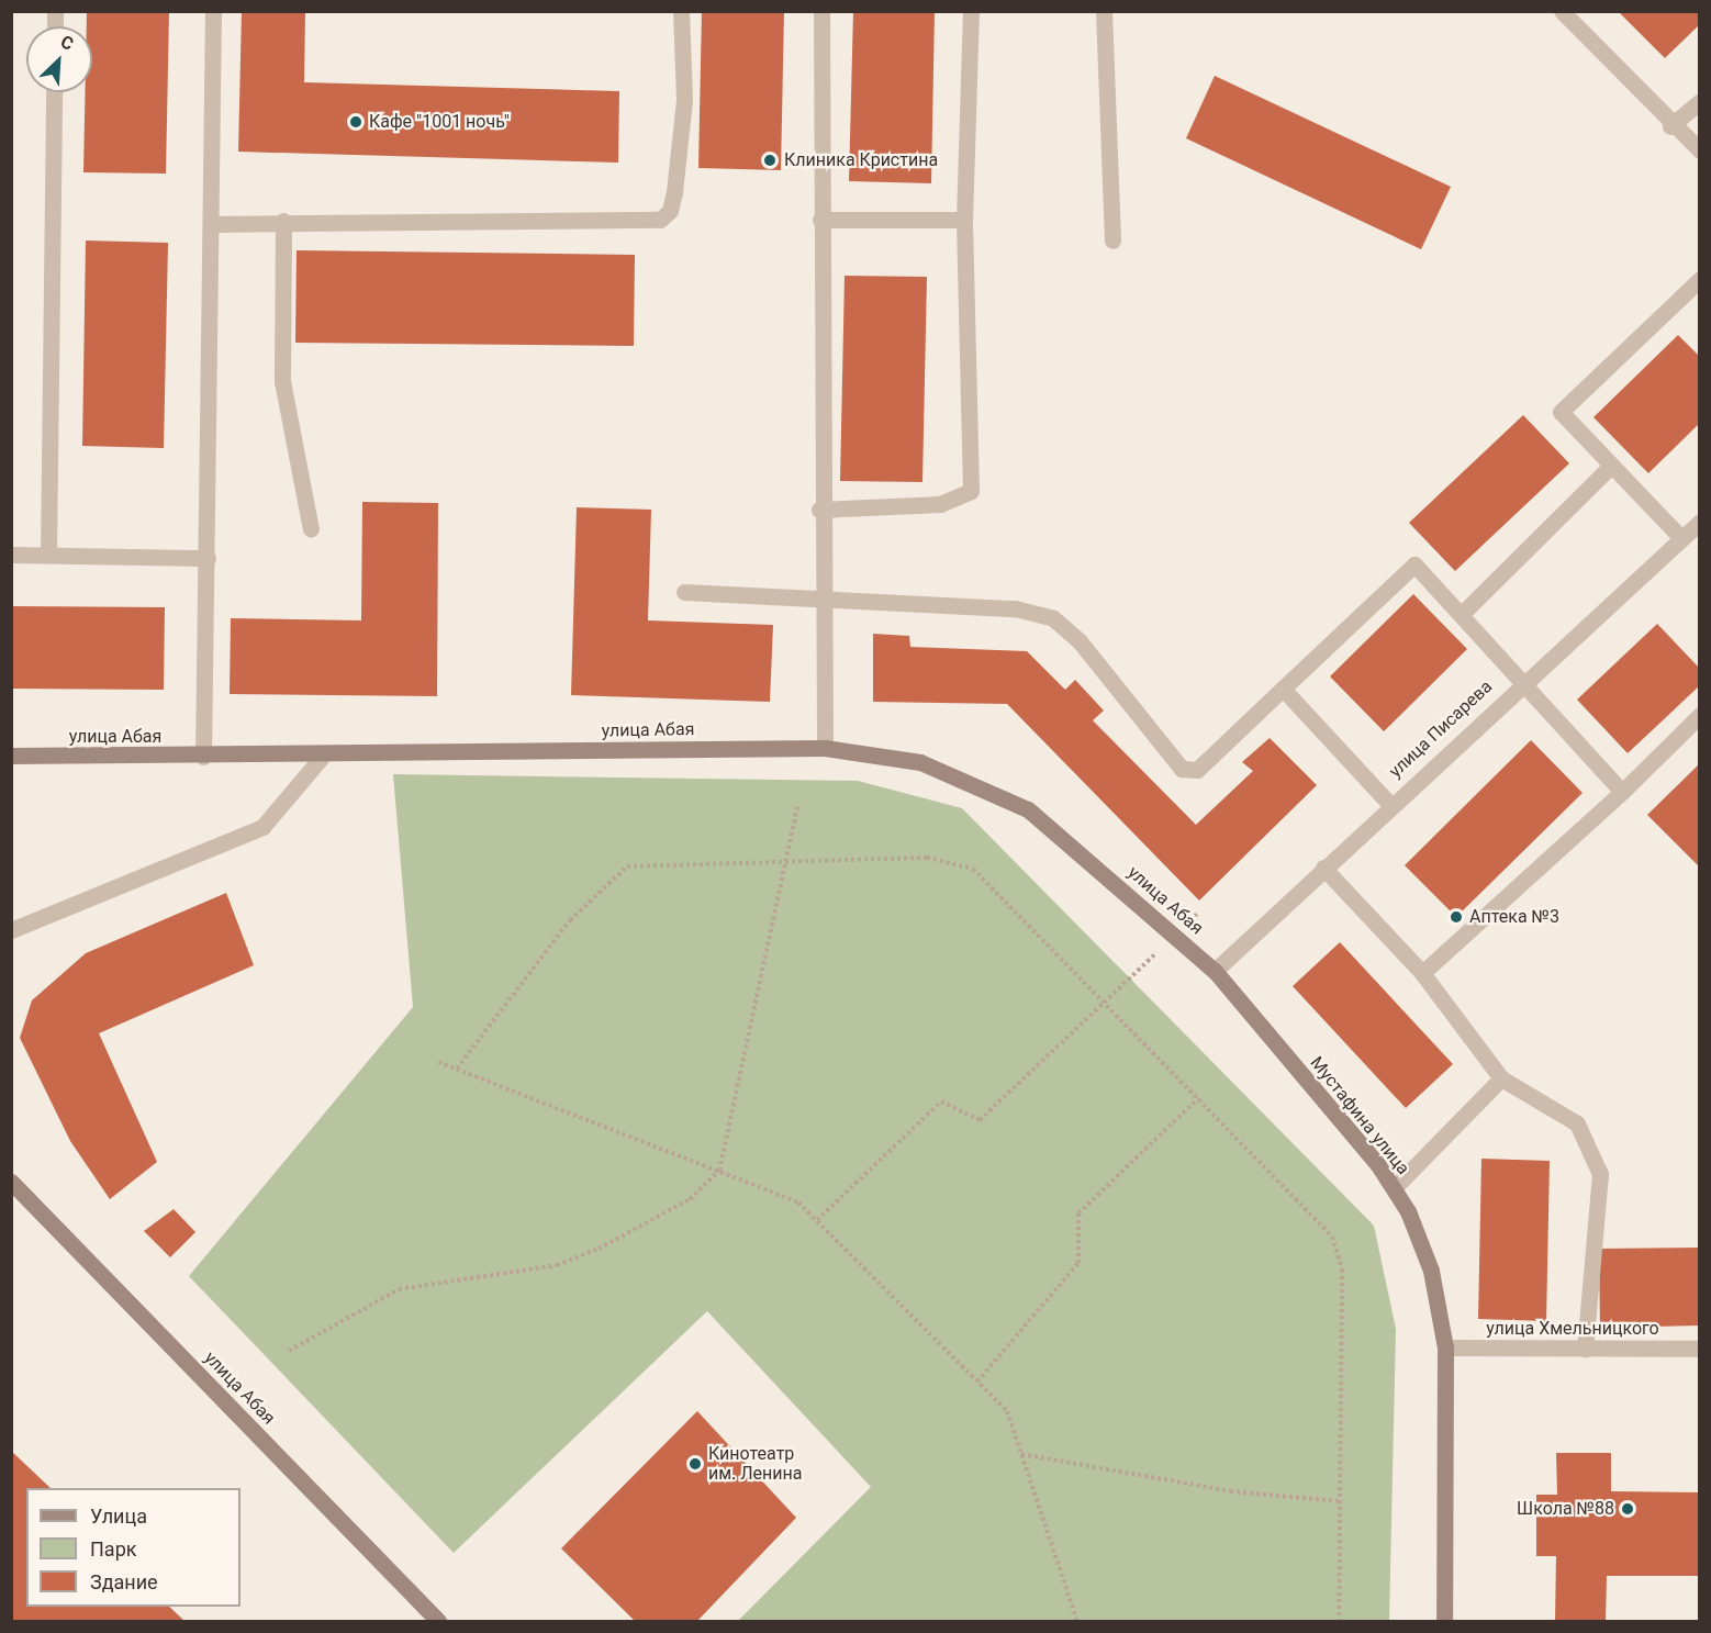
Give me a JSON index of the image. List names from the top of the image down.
{
  "streets": {
    "main road": ["улица Абая", "Мустафина улица"],
    "street": ["улица Писарева", "улица Хмельницкого"]
  },
  "crossings": [
    ["улица Писарева", "улица Абая"],
    ["улица Писарева", "Мустафина улица"],
    ["улица Абая", "Мустафина улица"],
    ["Мустафина улица", "улица Хмельницкого"]
  ],
  "places": [
    "Кафе \"1001 ночь\"",
    "Клиника Кристина",
    "Аптека №3",
    "Кинотеатр им. Ленина",
    "Школа №88"
  ],
  "legend": ["Улица", "Парк", "Здание"],
  "north": "top right"
}
